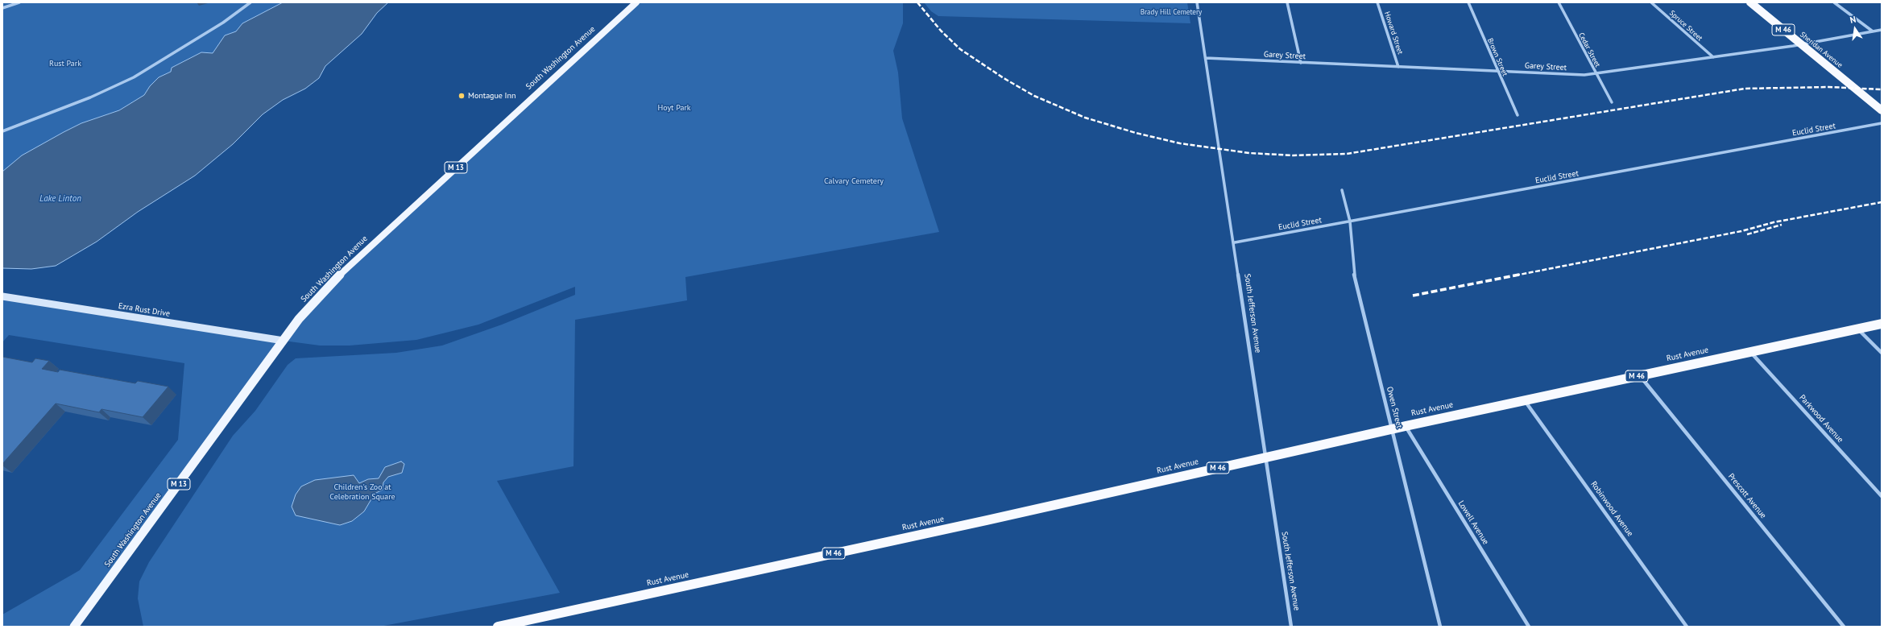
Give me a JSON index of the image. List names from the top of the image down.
{
  "streets": {
    "highway": ["M 46", "Sheridan Avenue", "Rust Avenue"],
    "main road": ["South Washington Avenue", "M 13", "Ezra Rust Drive"],
    "street": [
      "Spruce Street",
      "Howard Street",
      "Cedar Street",
      "Garey Street",
      "Brown Street",
      "Euclid Street",
      "South Jefferson Avenue",
      "Owen Street",
      "Parkwood Avenue",
      "Prescott Avenue",
      "Robinwood Avenue",
      "Lowell Avenue"
    ]
  },
  "crossings": [
    ["Spruce Street", "Garey Street"],
    ["Howard Street", "Garey Street"],
    ["Cedar Street", "Garey Street"],
    ["Sheridan Avenue", "Garey Street"],
    ["Garey Street", "Brown Street"],
    ["Garey Street", "South Jefferson Avenue"],
    ["South Washington Avenue", "Ezra Rust Drive"],
    ["Euclid Street", "South Jefferson Avenue"],
    ["Euclid Street", "Owen Street"],
    ["South Jefferson Avenue", "Rust Avenue"],
    ["Rust Avenue", "Owen Street"],
    ["Rust Avenue", "Parkwood Avenue"],
    ["Rust Avenue", "Prescott Avenue"],
    ["Rust Avenue", "Robinwood Avenue"],
    ["Rust Avenue", "Lowell Avenue"]
  ],
  "water": ["Lake Linton"],
  "parks": [
    "Brady Hill Cemetery",
    "Rust Park",
    "Hoyt Park",
    "Calvary Cemetery",
    "Children's Zoo at Celebration Square"
  ],
  "places": ["Montague Inn"],
  "north": "top"
}
